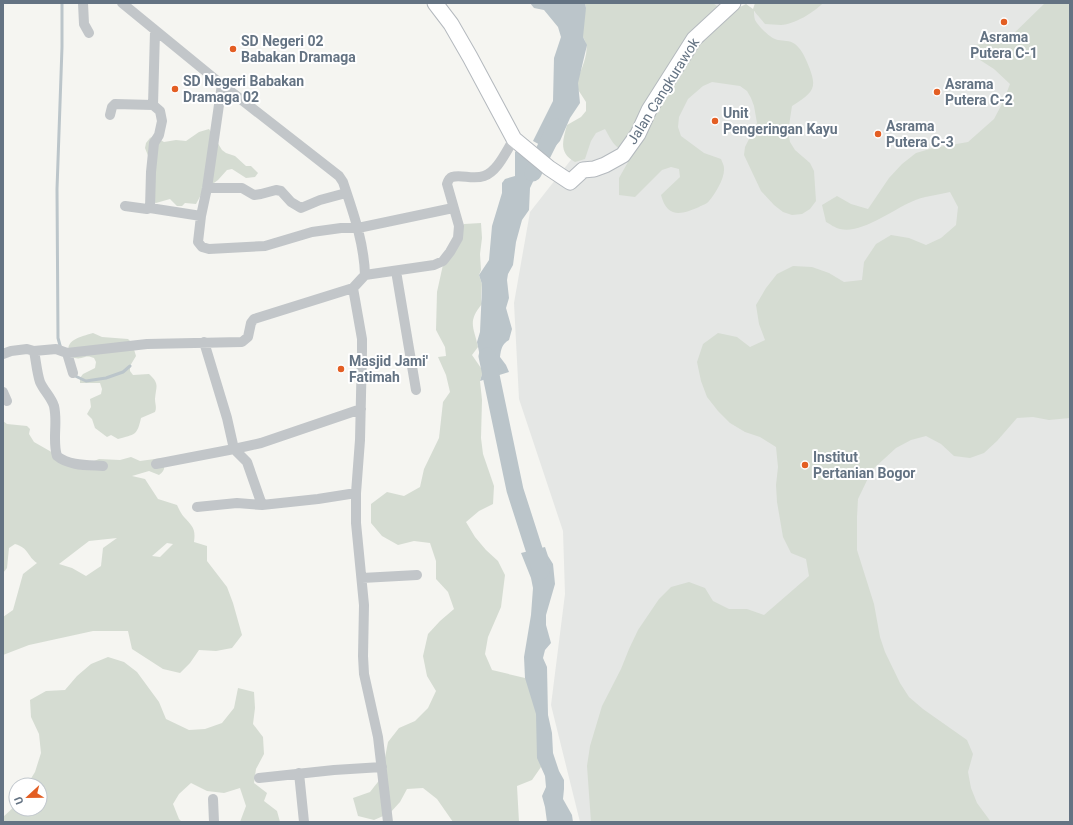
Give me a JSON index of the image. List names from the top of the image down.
{
  "streets": {
    "street": ["Jalan Cangkurawok"]
  },
  "places": [
    "Asrama Putera C-1",
    "SD Negeri 02 Babakan Dramaga",
    "SD Negeri Babakan Dramaga 02",
    "Asrama Putera C-2",
    "Unit Pengeringan Kayu",
    "Asrama Putera C-3",
    "Masjid Jami' Fatimah",
    "Institut Pertanian Bogor"
  ],
  "north": "left"
}
